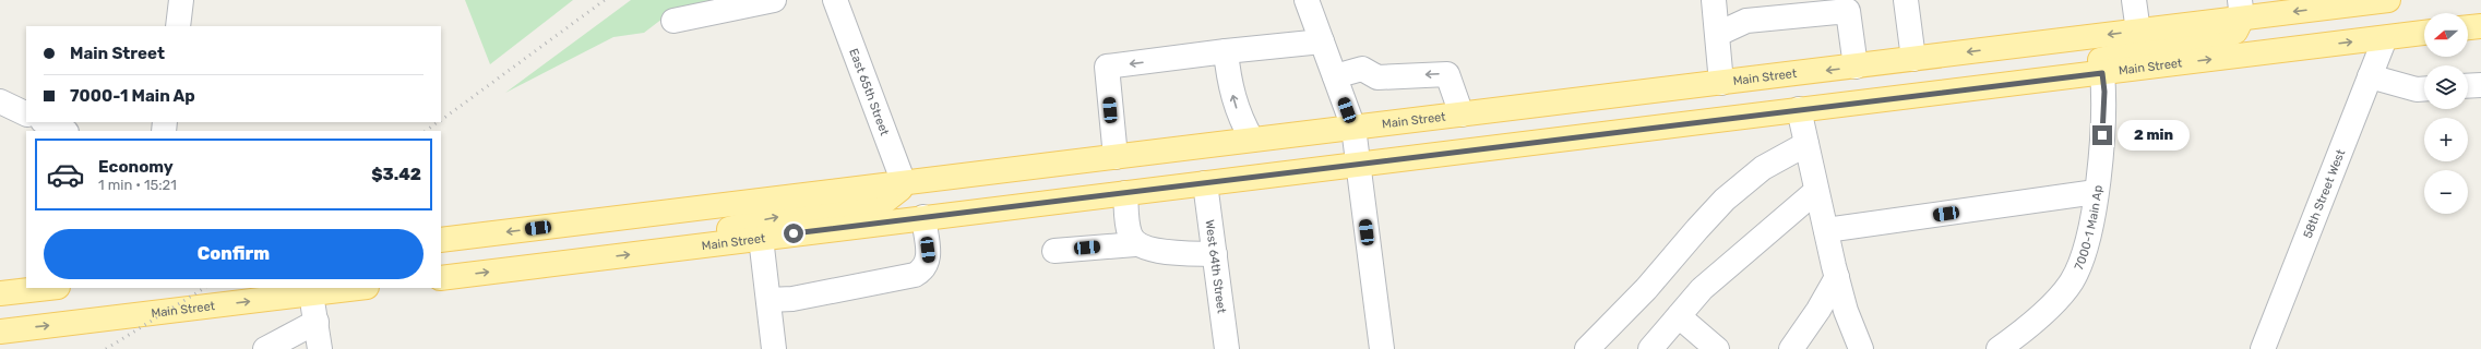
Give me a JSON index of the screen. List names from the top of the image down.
{
  "streets": {
    "main road": ["Main Street"],
    "street": [
      "East 65th Street",
      "58th Street West",
      "7000-1 Main Ap",
      "West 64th Street"
    ]
  },
  "crossings": [
    ["Main Street", "East 65th Street"],
    ["Main Street", "58th Street West"],
    ["Main Street", "7000-1 Main Ap"],
    ["Main Street", "West 64th Street"]
  ],
  "north": "left",
  "page": {
    "map_buttons": ["+", "−"],
    "banner": ["Main Street", "7000-1 Main Ap"],
    "bubble": "2 min",
    "list": [
      {
        "name": "Economy",
        "note": "1 min · 15:21",
        "value": "$3.42"
      }
    ],
    "buttons": "Confirm"
  }
}
